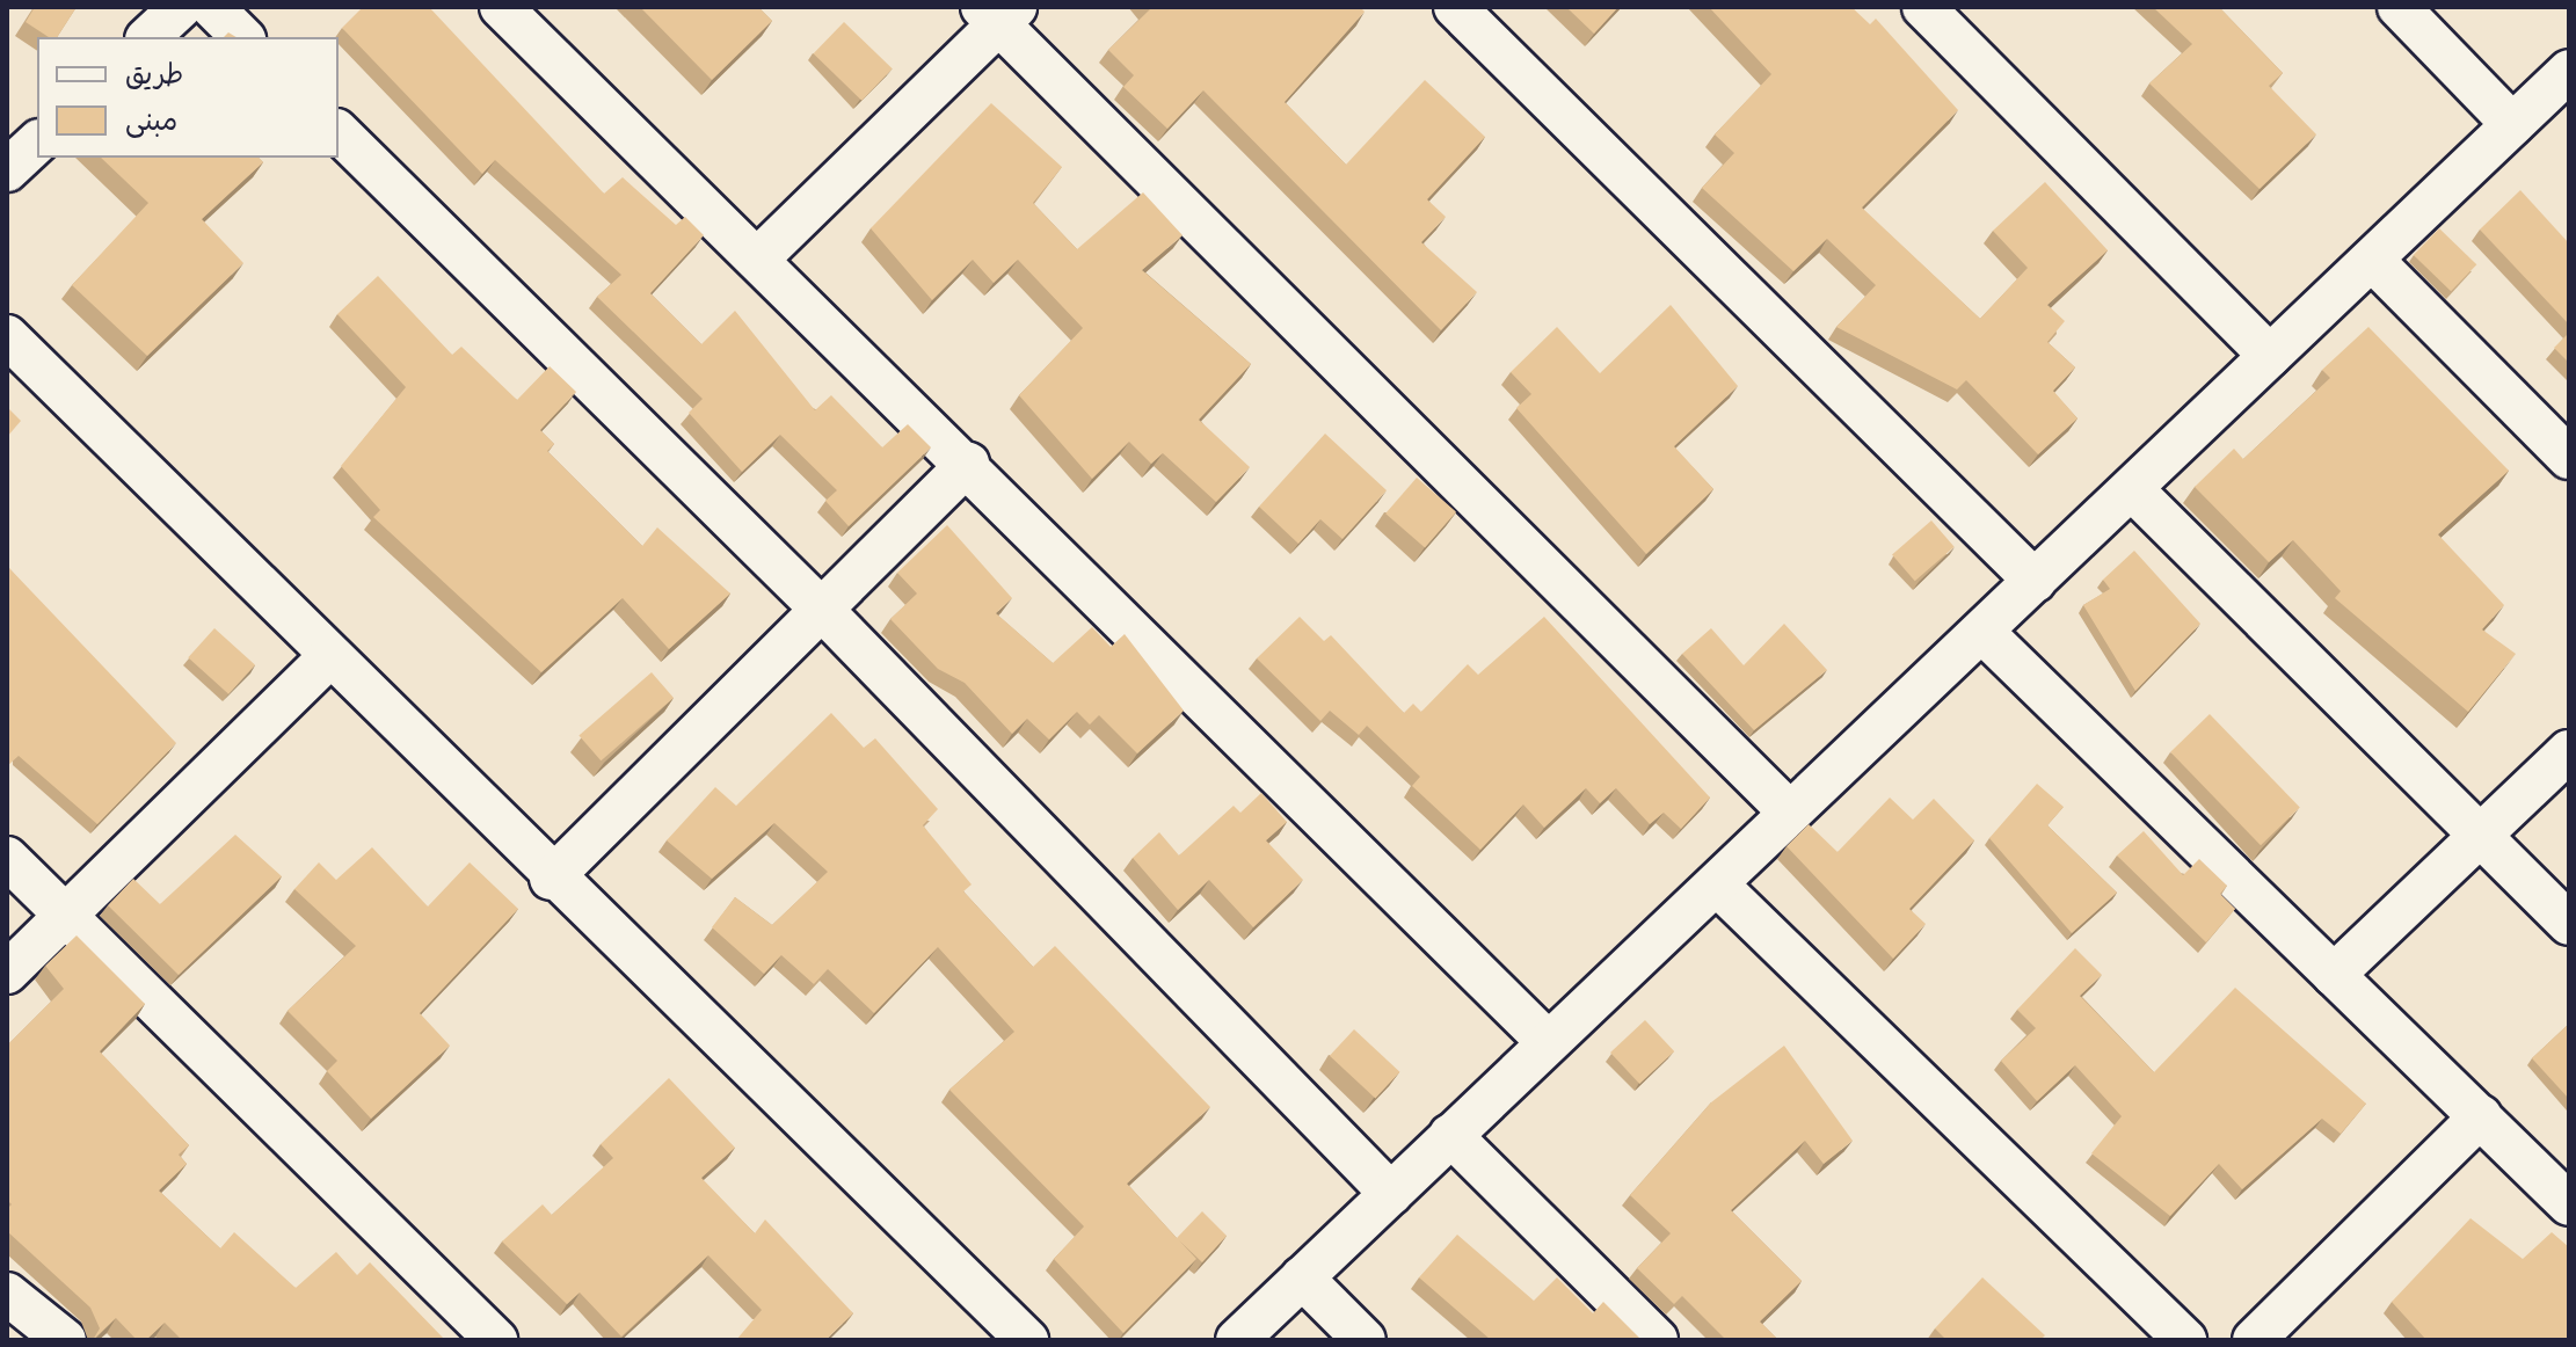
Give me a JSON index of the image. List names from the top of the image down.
{
  "legend": ["طريق", "مبنى"]
}
